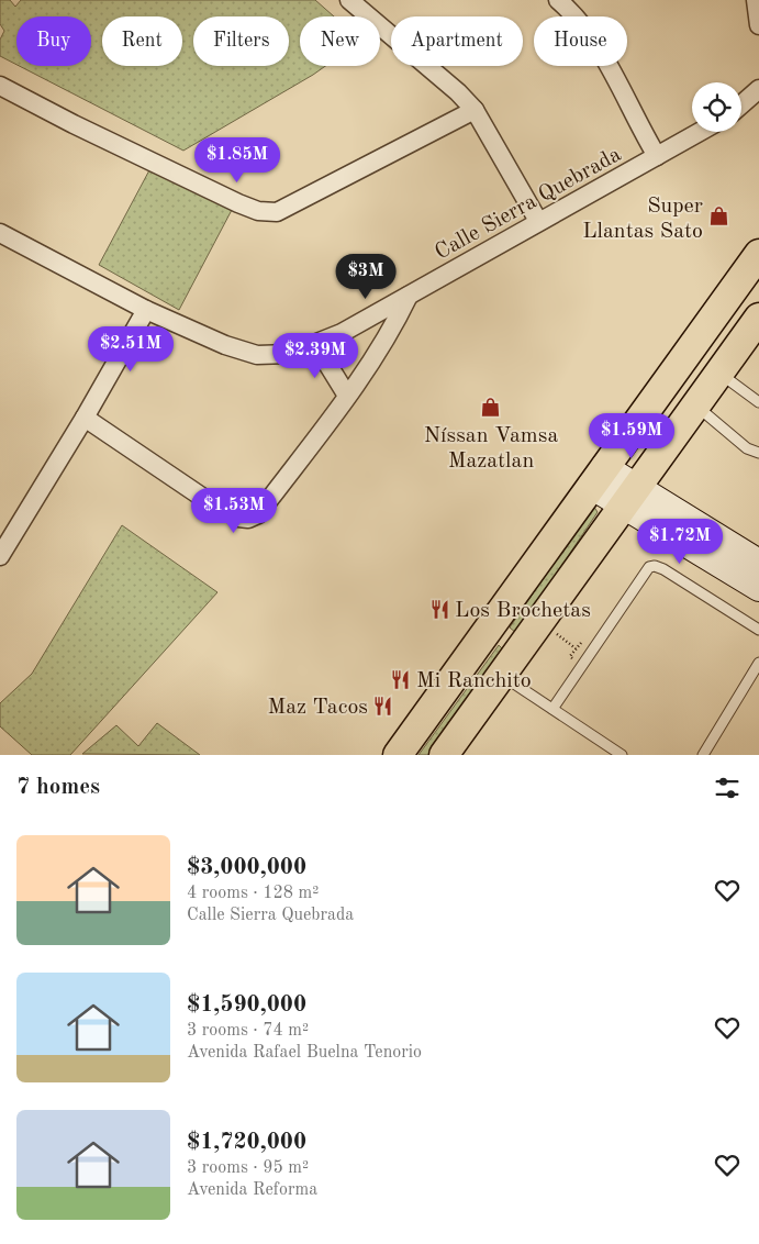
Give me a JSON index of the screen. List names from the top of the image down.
{
  "streets": {
    "street": ["Calle Sierra Quebrada"]
  },
  "places": {
    "shop": ["Super Llantas Sato", "Níssan Vamsa Mazatlan"],
    "restaurant": ["Los Brochetas", "Mi Ranchito", "Maz Tacos"]
  },
  "page": {
    "chip": [
      "Buy",
      "Rent",
      "Filters",
      "New",
      "Apartment",
      "House"
    ],
    "price": [
      "$1.85M",
      "$3M",
      "$2.51M",
      "$2.39M",
      "$1.59M",
      "$1.53M",
      "$1.72M"
    ],
    "heading": "7 homes",
    "list": [
      {
        "name": "$3,000,000",
        "note": "4 rooms · 128 m² · Calle Sierra Quebrada"
      },
      {
        "name": "$1,590,000",
        "note": "3 rooms · 74 m² · Avenida Rafael Buelna Tenorio"
      },
      {
        "name": "$1,720,000",
        "note": "3 rooms · 95 m² · Avenida Reforma"
      }
    ]
  }
}
